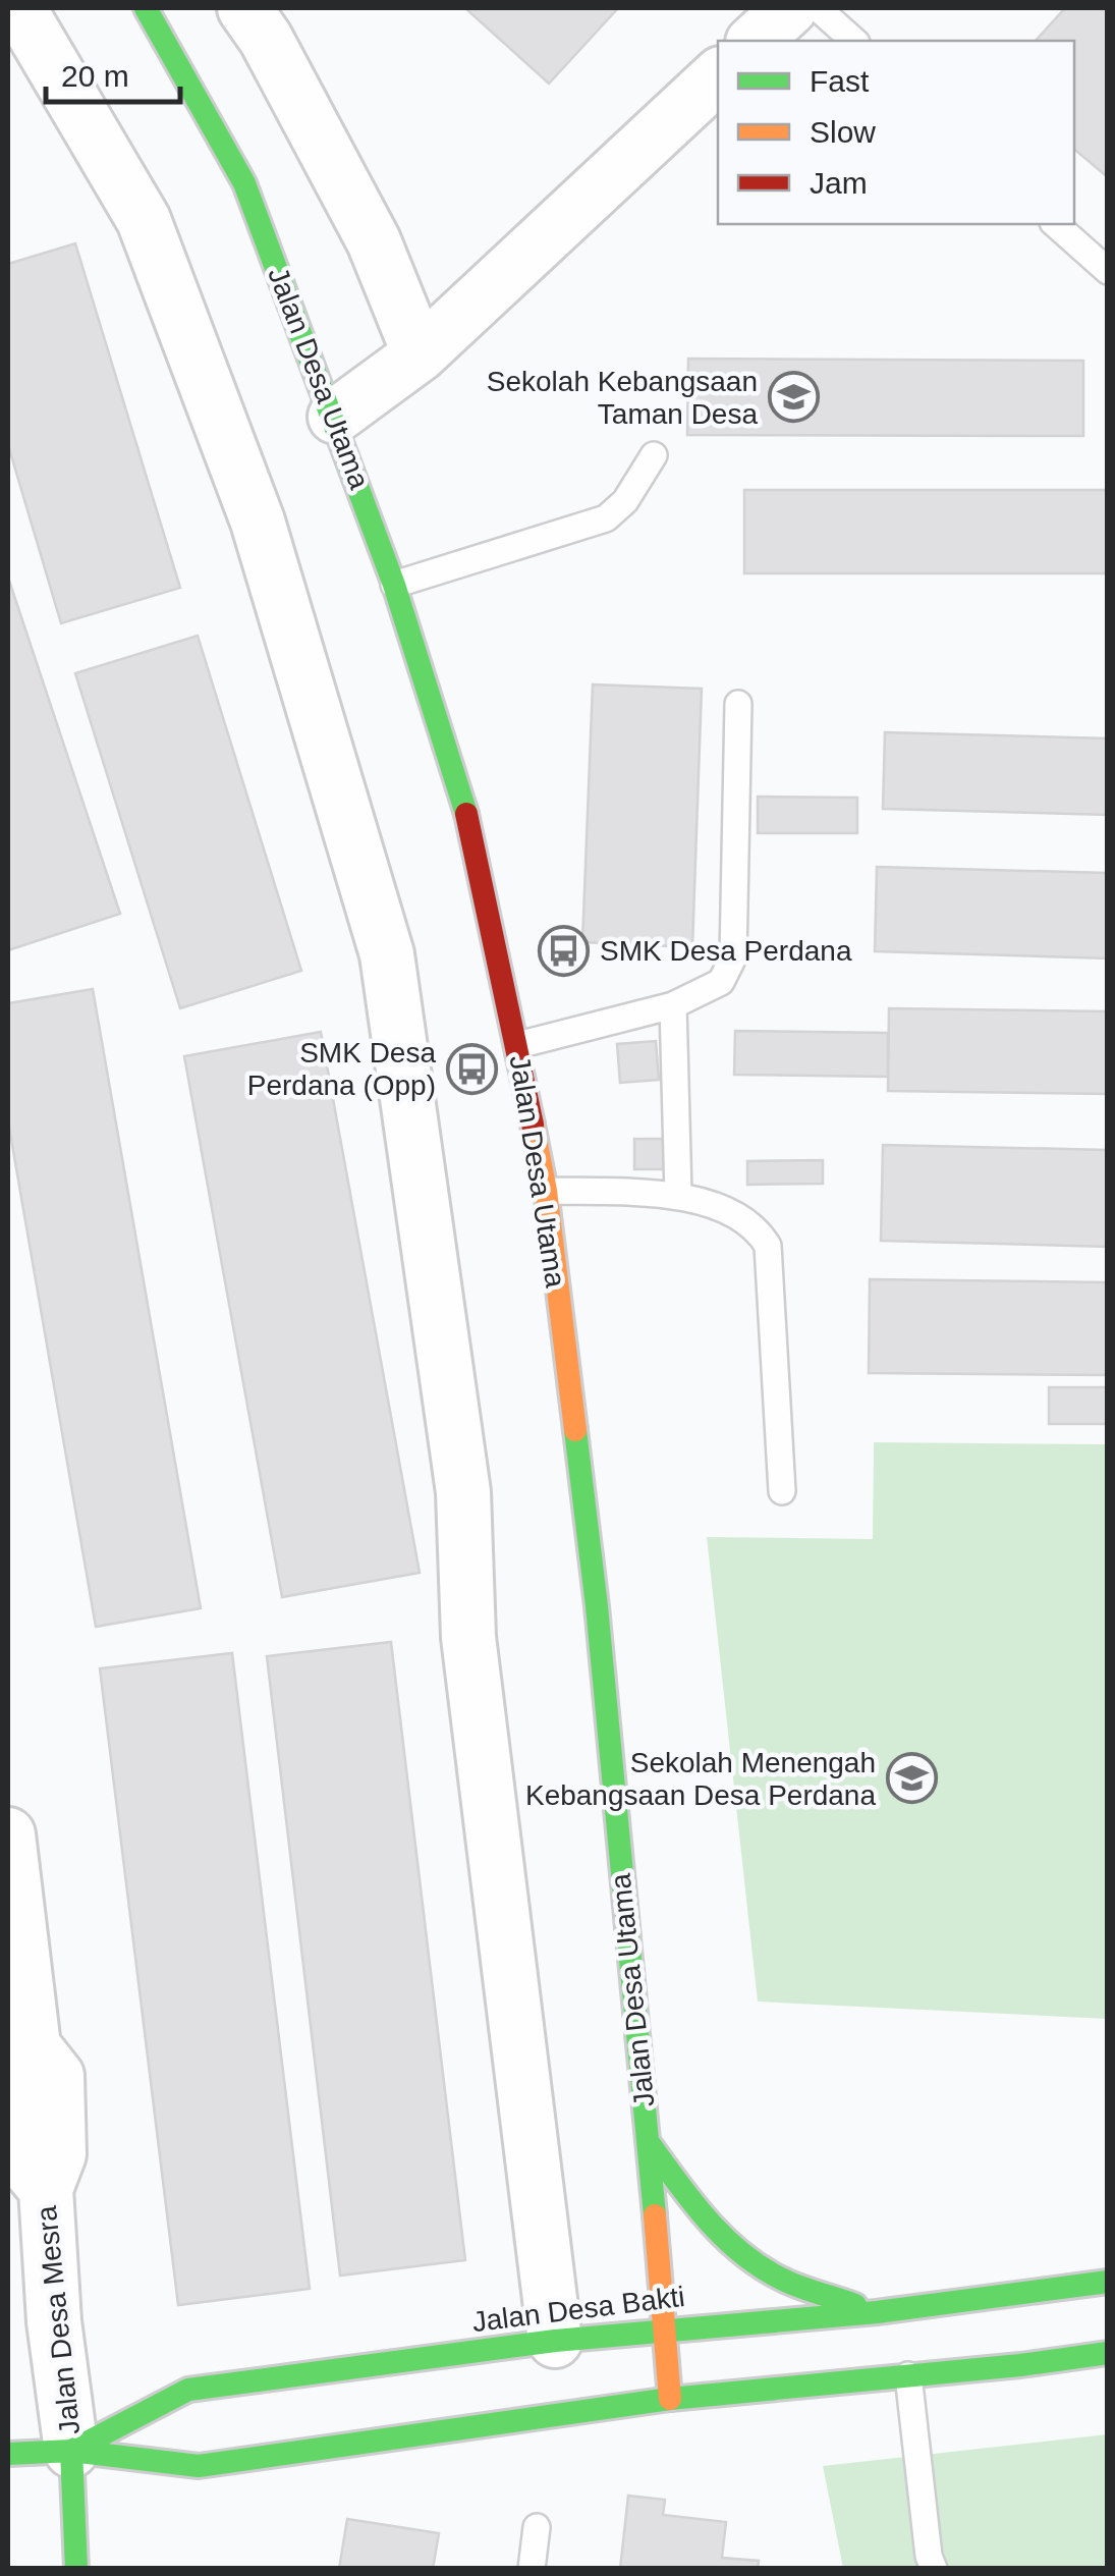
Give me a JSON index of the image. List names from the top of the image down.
{
  "streets": {
    "street": ["Jalan Desa Utama", "Jalan Desa Bakti", "Jalan Desa Mesra"]
  },
  "crossings": [
    ["Jalan Desa Utama", "Jalan Desa Bakti"],
    ["Jalan Desa Bakti", "Jalan Desa Mesra"]
  ],
  "places": {
    "school or university": ["Sekolah Kebangsaan Taman Desa", "Sekolah Menengah Kebangsaan Desa Perdana"],
    "bus stop": ["SMK Desa Perdana", "SMK Desa Perdana (Opp)"]
  },
  "legend": ["Fast", "Slow", "Jam"],
  "scale_bar": "20 m"
}
